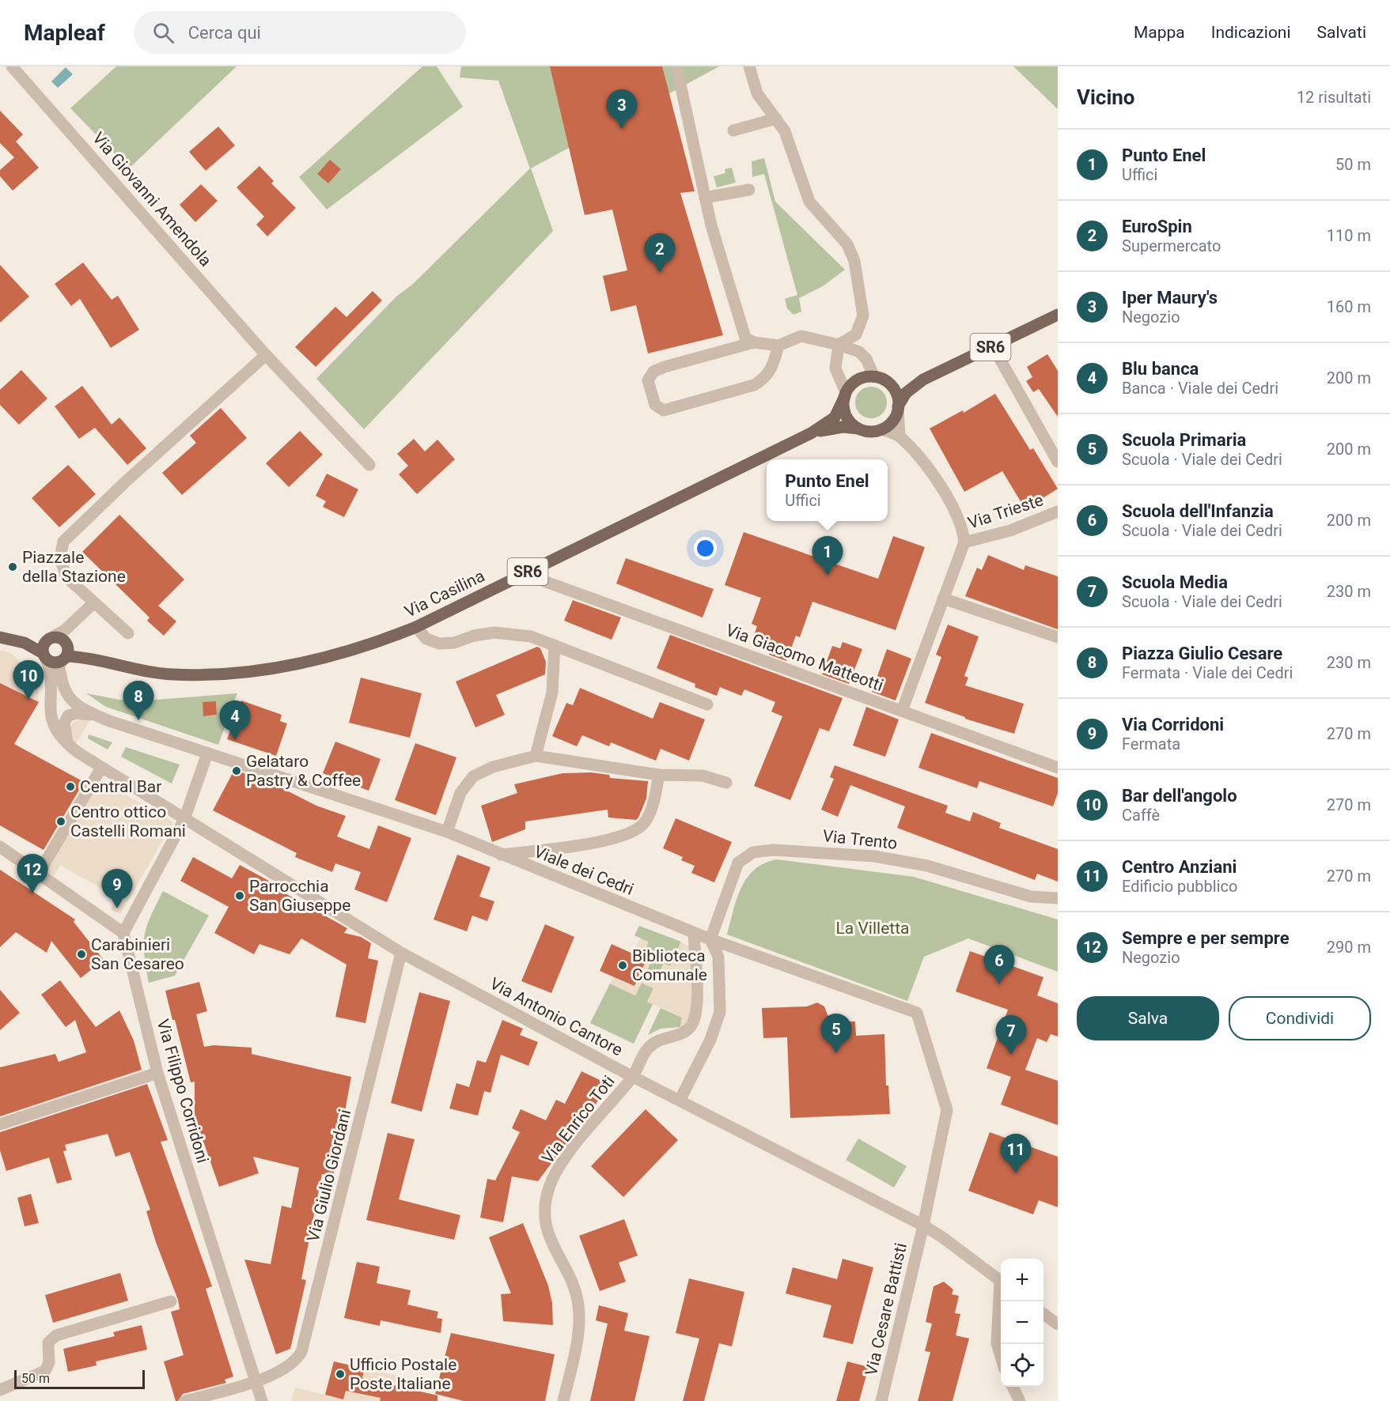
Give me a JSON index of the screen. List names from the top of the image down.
{
  "streets": {
    "main road": ["SR6", "Via Casilina"],
    "street": [
      "Via Giovanni Amendola",
      "Via Trieste",
      "Via Giacomo Matteotti",
      "Via Trento",
      "Viale dei Cedri",
      "Via Antonio Cantore",
      "Via Filippo Corridoni",
      "Via Enrico Toti",
      "Via Giulio Giordani",
      "Via Cesare Battisti"
    ]
  },
  "crossings": [
    ["SR6", "Via Casilina"],
    ["Via Casilina", "Viale dei Cedri"],
    ["Via Trento", "Viale dei Cedri"],
    ["Viale dei Cedri", "Via Antonio Cantore"],
    ["Viale dei Cedri", "Via Enrico Toti"],
    ["Viale dei Cedri", "Via Cesare Battisti"],
    ["Via Antonio Cantore", "Via Enrico Toti"],
    ["Via Antonio Cantore", "Via Giulio Giordani"],
    ["Via Antonio Cantore", "Via Cesare Battisti"],
    ["Via Filippo Corridoni", "Via Giulio Giordani"]
  ],
  "parks": ["La Villetta"],
  "places": [
    "Piazzale della Stazione",
    "Gelataro Pastry & Coffee",
    "Central Bar",
    "Centro ottico Castelli Romani",
    "Parrocchia San Giuseppe",
    "Carabinieri San Cesareo",
    "Biblioteca Comunale",
    "Ufficio Postale Poste Italiane"
  ],
  "scale_bar": "50 m",
  "page": {
    "header": "Mapleaf",
    "search": "Cerca qui",
    "nav": ["Mappa", "Indicazioni", "Salvati"],
    "heading": ["Vicino", "12 risultati"],
    "pins": [
      "3",
      "2",
      "1",
      "10",
      "8",
      "4",
      "12",
      "9",
      "6",
      "5",
      "7",
      "11"
    ],
    "list": [
      {
        "mark": "1",
        "name": "Punto Enel",
        "note": "Uffici",
        "value": "50 m"
      },
      {
        "mark": "2",
        "name": "EuroSpin",
        "note": "Supermercato",
        "value": "110 m"
      },
      {
        "mark": "3",
        "name": "Iper Maury's",
        "note": "Negozio",
        "value": "160 m"
      },
      {
        "mark": "4",
        "name": "Blu banca",
        "note": "Banca · Viale dei Cedri",
        "value": "200 m"
      },
      {
        "mark": "5",
        "name": "Scuola Primaria",
        "note": "Scuola · Viale dei Cedri",
        "value": "200 m"
      },
      {
        "mark": "6",
        "name": "Scuola dell'Infanzia",
        "note": "Scuola · Viale dei Cedri",
        "value": "200 m"
      },
      {
        "mark": "7",
        "name": "Scuola Media",
        "note": "Scuola · Viale dei Cedri",
        "value": "230 m"
      },
      {
        "mark": "8",
        "name": "Piazza Giulio Cesare",
        "note": "Fermata · Viale dei Cedri",
        "value": "230 m"
      },
      {
        "mark": "9",
        "name": "Via Corridoni",
        "note": "Fermata",
        "value": "270 m"
      },
      {
        "mark": "10",
        "name": "Bar dell'angolo",
        "note": "Caffè",
        "value": "270 m"
      },
      {
        "mark": "11",
        "name": "Centro Anziani",
        "note": "Edificio pubblico",
        "value": "270 m"
      },
      {
        "mark": "12",
        "name": "Sempre e per sempre",
        "note": "Negozio",
        "value": "290 m"
      }
    ],
    "popup": ["Punto Enel", "Uffici"],
    "buttons": ["Salva", "Condividi"],
    "map_buttons": ["+", "−"],
    "scale": "50 m"
  }
}
